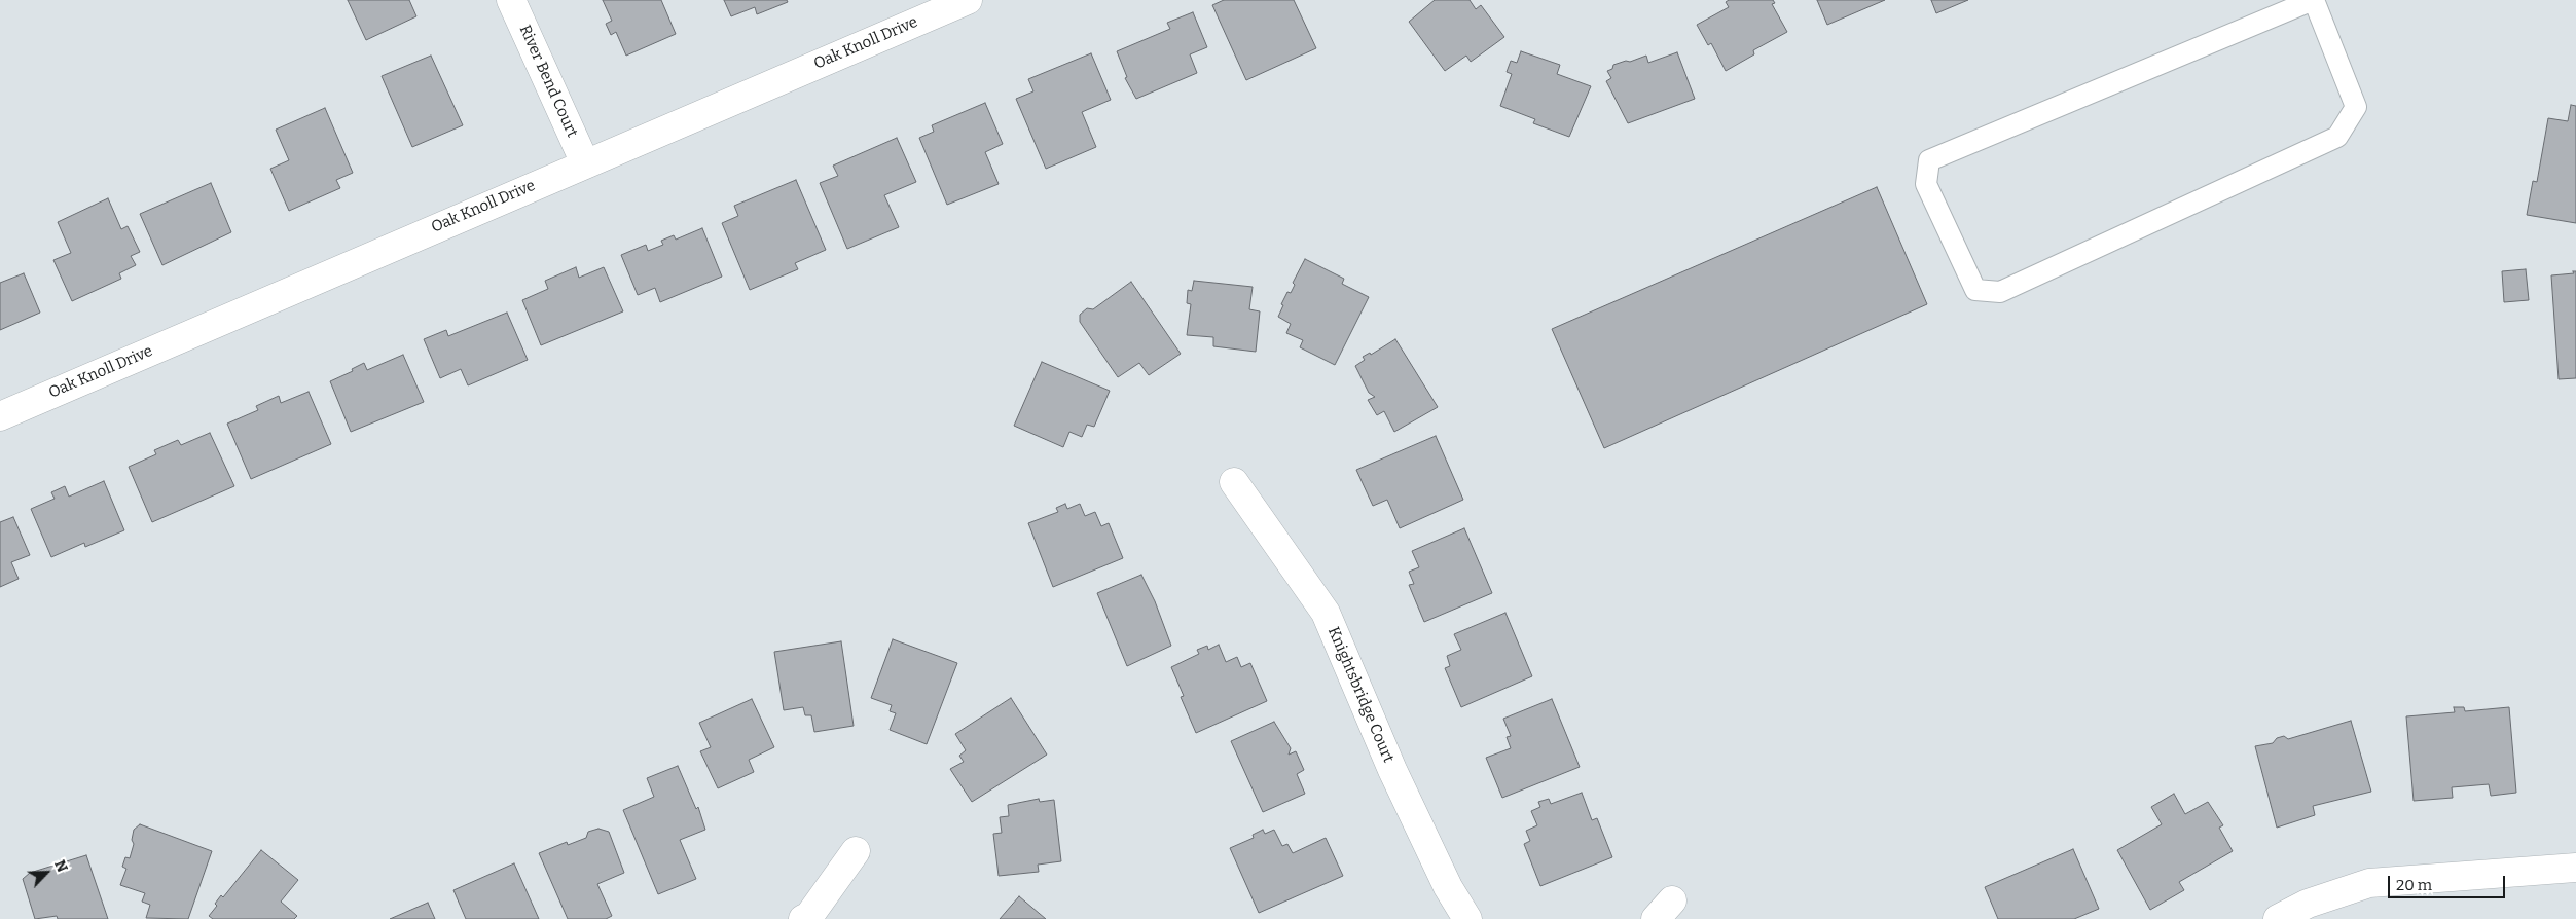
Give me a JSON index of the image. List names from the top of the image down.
{
  "streets": {
    "street": ["Oak Knoll Drive", "River Bend Court", "Knightsbridge Court"]
  },
  "crossings": [
    ["Oak Knoll Drive", "River Bend Court"]
  ],
  "scale_bar": "20 m",
  "north": "top right"
}
